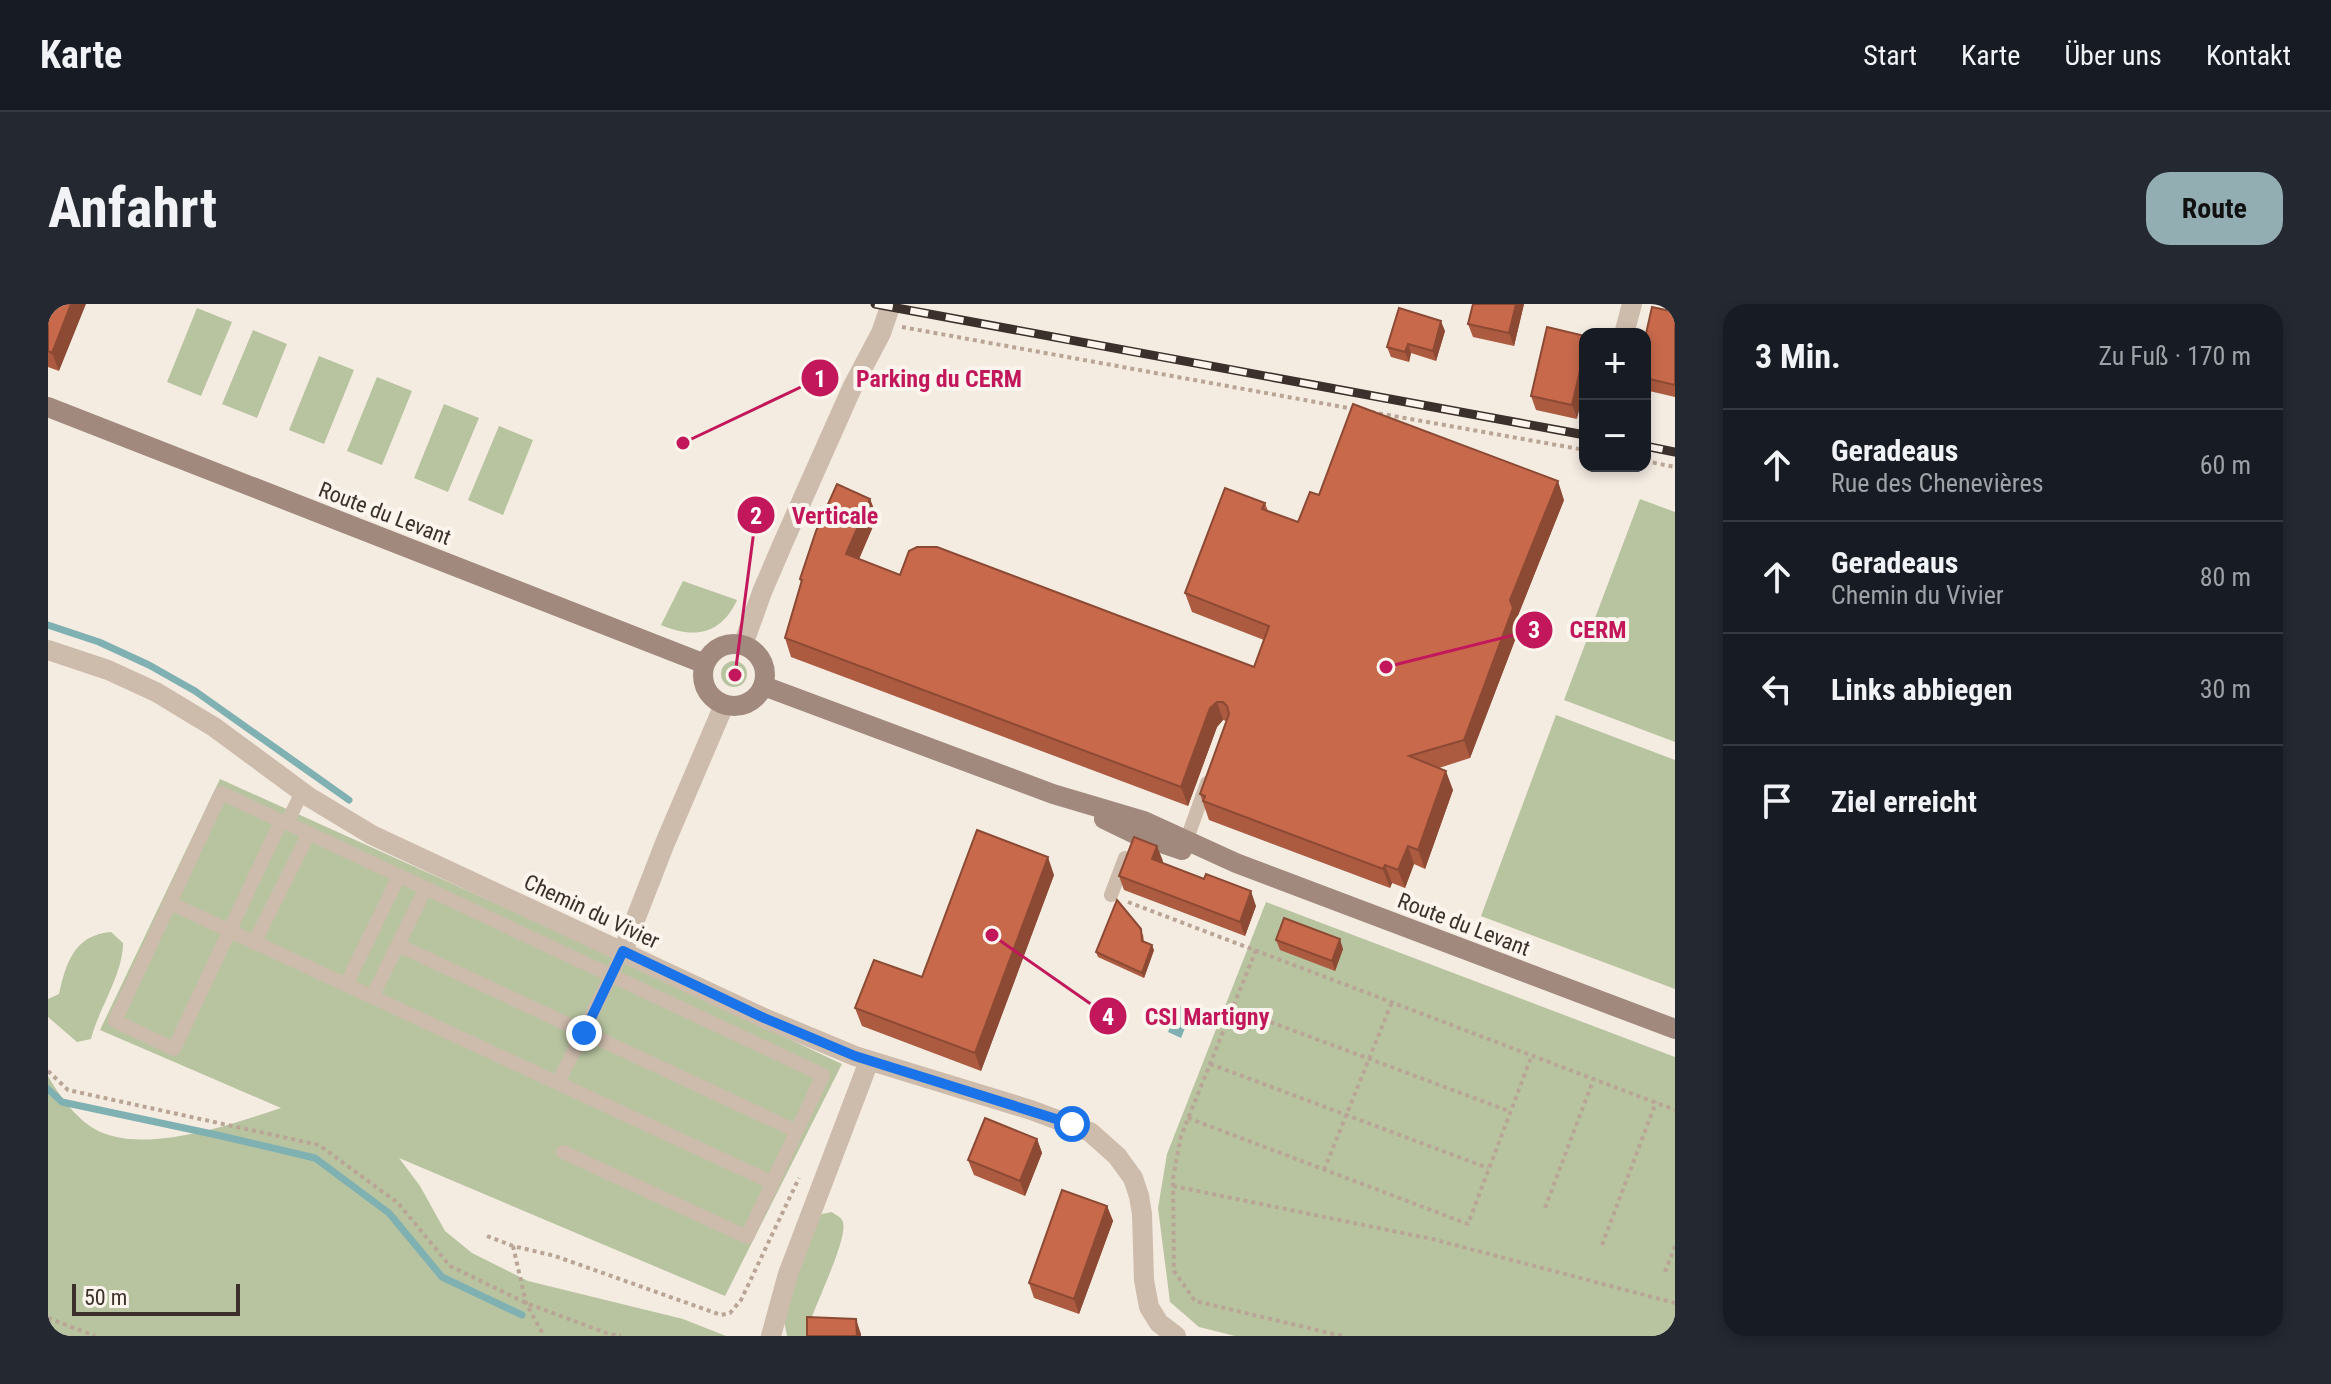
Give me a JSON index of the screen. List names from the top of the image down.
{
  "streets": {
    "street": ["Route du Levant", "Chemin du Vivier"]
  },
  "places": [
    "Parking du CERM",
    "CERM",
    "Verticale",
    "CSI Martigny"
  ],
  "scale_bar": "50 m",
  "page": {
    "header": "Karte",
    "nav": [
      "Start",
      "Karte",
      "Über uns",
      "Kontakt"
    ],
    "buttons": "Route",
    "title": "Anfahrt",
    "heading": ["3 Min.", "Zu Fuß · 170 m"],
    "map_buttons": ["+", "−"],
    "list": [
      ["Geradeaus", "Rue des Chenevières", "60 m"],
      ["Geradeaus", "Chemin du Vivier", "80 m"],
      ["Links abbiegen", "30 m"],
      "Ziel erreicht"
    ],
    "scale": "50 m"
  }
}
